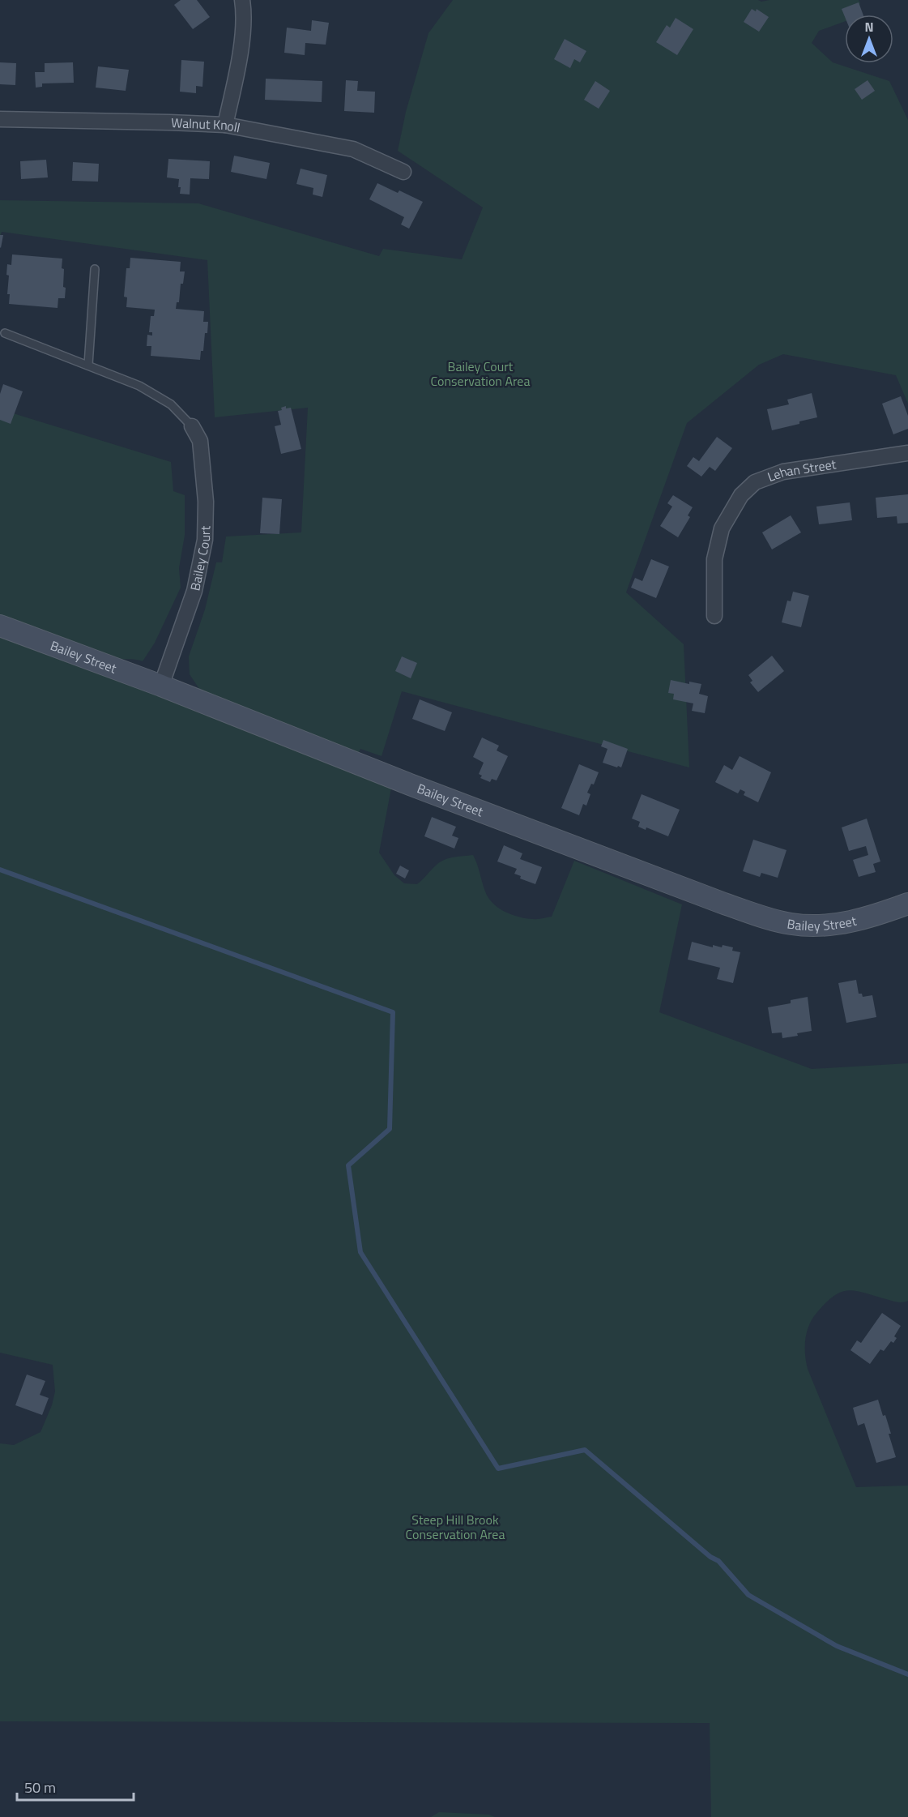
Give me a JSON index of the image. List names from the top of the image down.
{
  "streets": {
    "street": [
      "Walnut Knoll",
      "Lehan Street",
      "Bailey Court",
      "Bailey Street"
    ]
  },
  "crossings": [
    ["Bailey Court", "Bailey Street"]
  ],
  "parks": ["Bailey Court Conservation Area", "Steep Hill Brook Conservation Area"],
  "scale_bar": "50 m",
  "north": "top"
}
